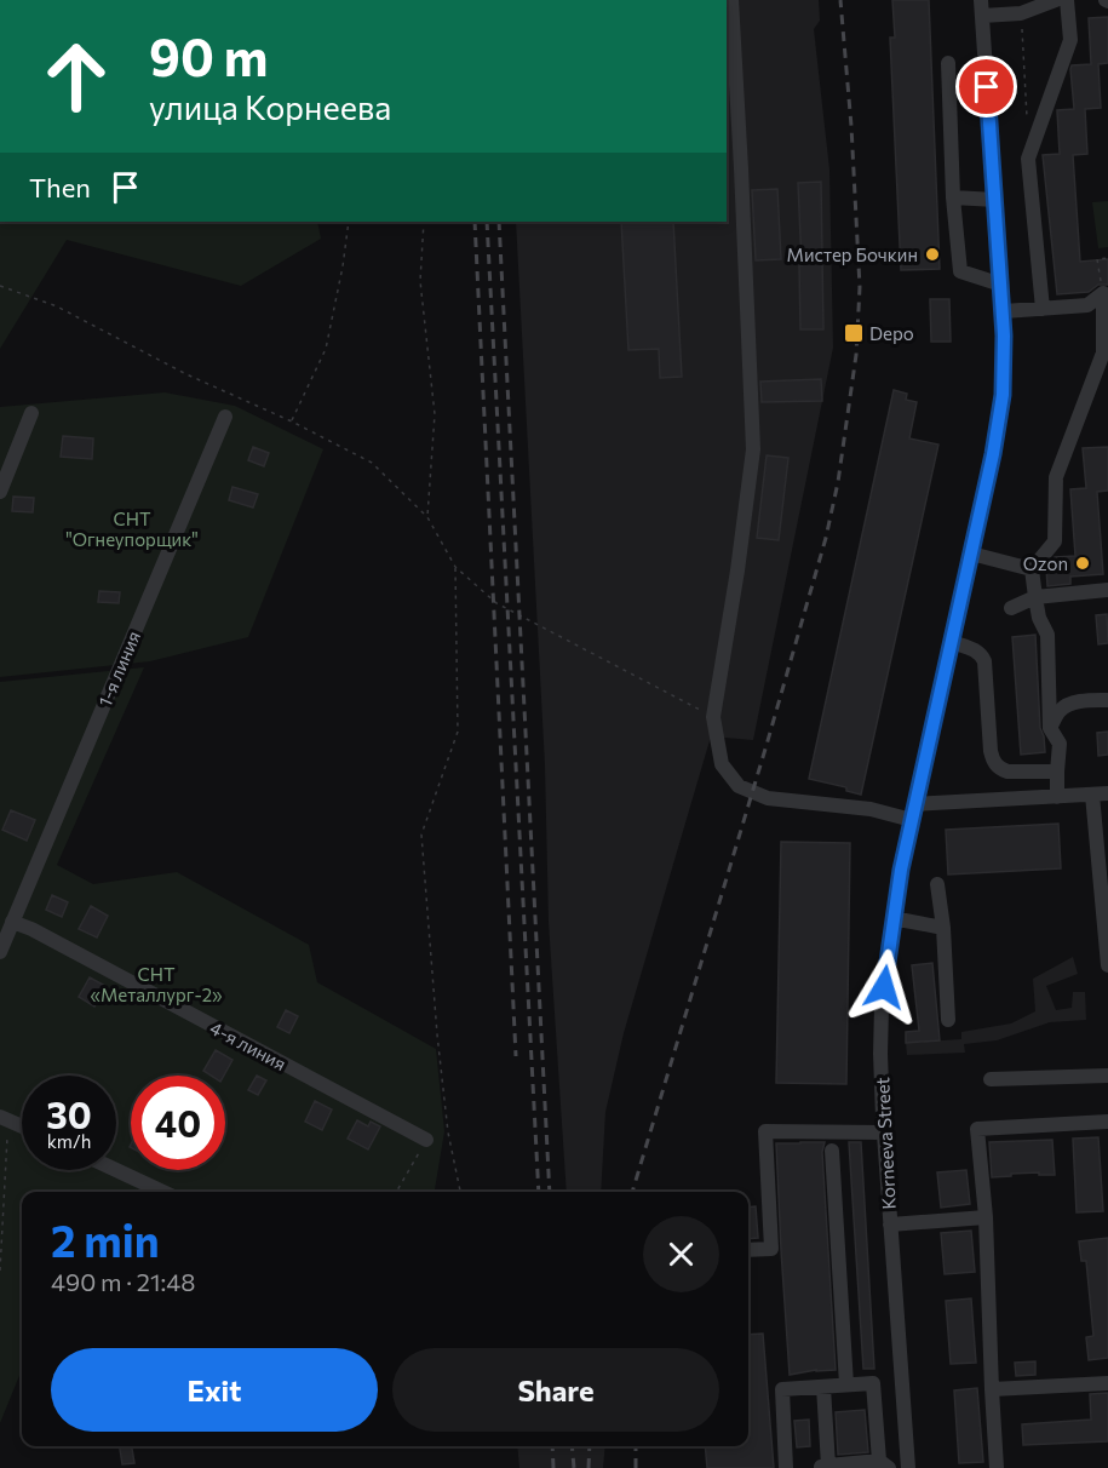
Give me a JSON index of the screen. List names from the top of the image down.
{
  "streets": {
    "street": ["1-я линия", "4-я линия", "Korneeva Street"]
  },
  "crossings": [
    ["1-я линия", "4-я линия"]
  ],
  "parks": ["СНТ \"Огнеупорщик\"", "СНТ «Металлург-2»"],
  "places": {
    "other": ["Мистер Бочкин", "Ozon"],
    "transit": ["Depo"]
  },
  "page": {
    "turn": ["90 m", "улица Корнеева"],
    "then": "Then",
    "speed": "30 km/h",
    "limit": "40",
    "heading": ["2 min", "490 m · 21:48"],
    "buttons": ["Exit", "Share"]
  }
}
